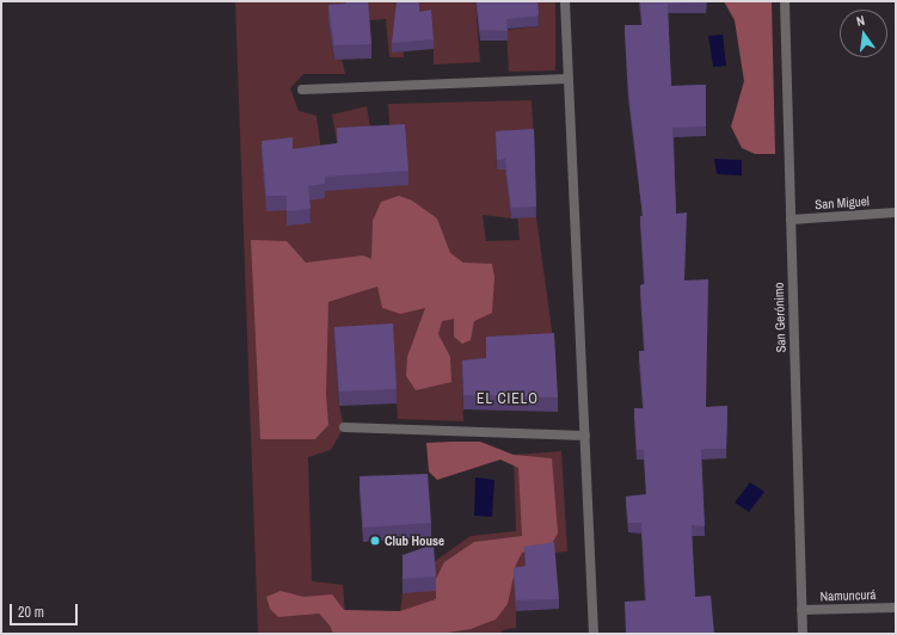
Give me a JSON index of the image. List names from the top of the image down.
{
  "streets": {
    "street": ["San Miguel", "San Gerónimo", "Namuncurá"]
  },
  "crossings": [
    ["San Miguel", "San Gerónimo"],
    ["San Gerónimo", "Namuncurá"]
  ],
  "districts": ["EL CIELO"],
  "places": ["Club House"],
  "scale_bar": "20 m",
  "north": "top"
}
